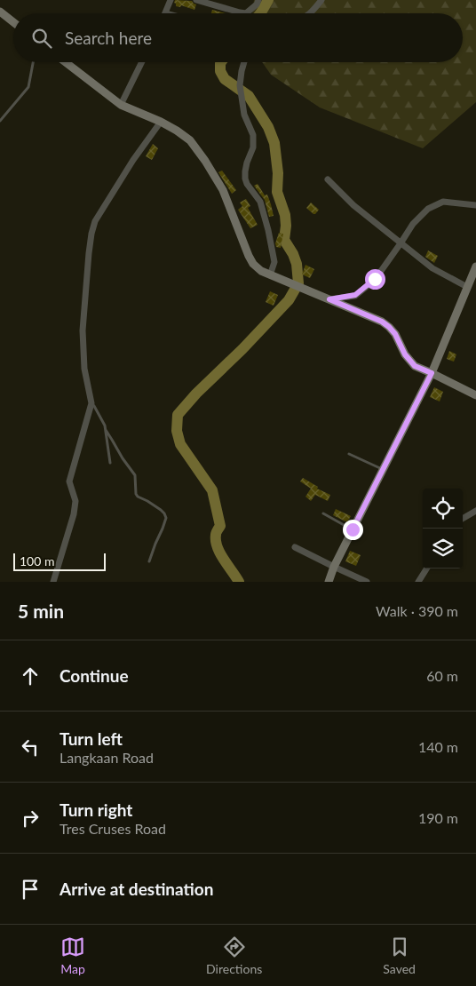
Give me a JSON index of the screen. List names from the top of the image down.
{
  "scale_bar": "100 m",
  "page": {
    "search": "Search here",
    "scale": "100 m",
    "heading": ["5 min", "Walk · 390 m"],
    "list": [
      ["Continue", "60 m"],
      ["Turn left", "Langkaan Road", "140 m"],
      ["Turn right", "Tres Cruses Road", "190 m"],
      "Arrive at destination"
    ],
    "nav": ["Map", "Directions", "Saved"]
  }
}
